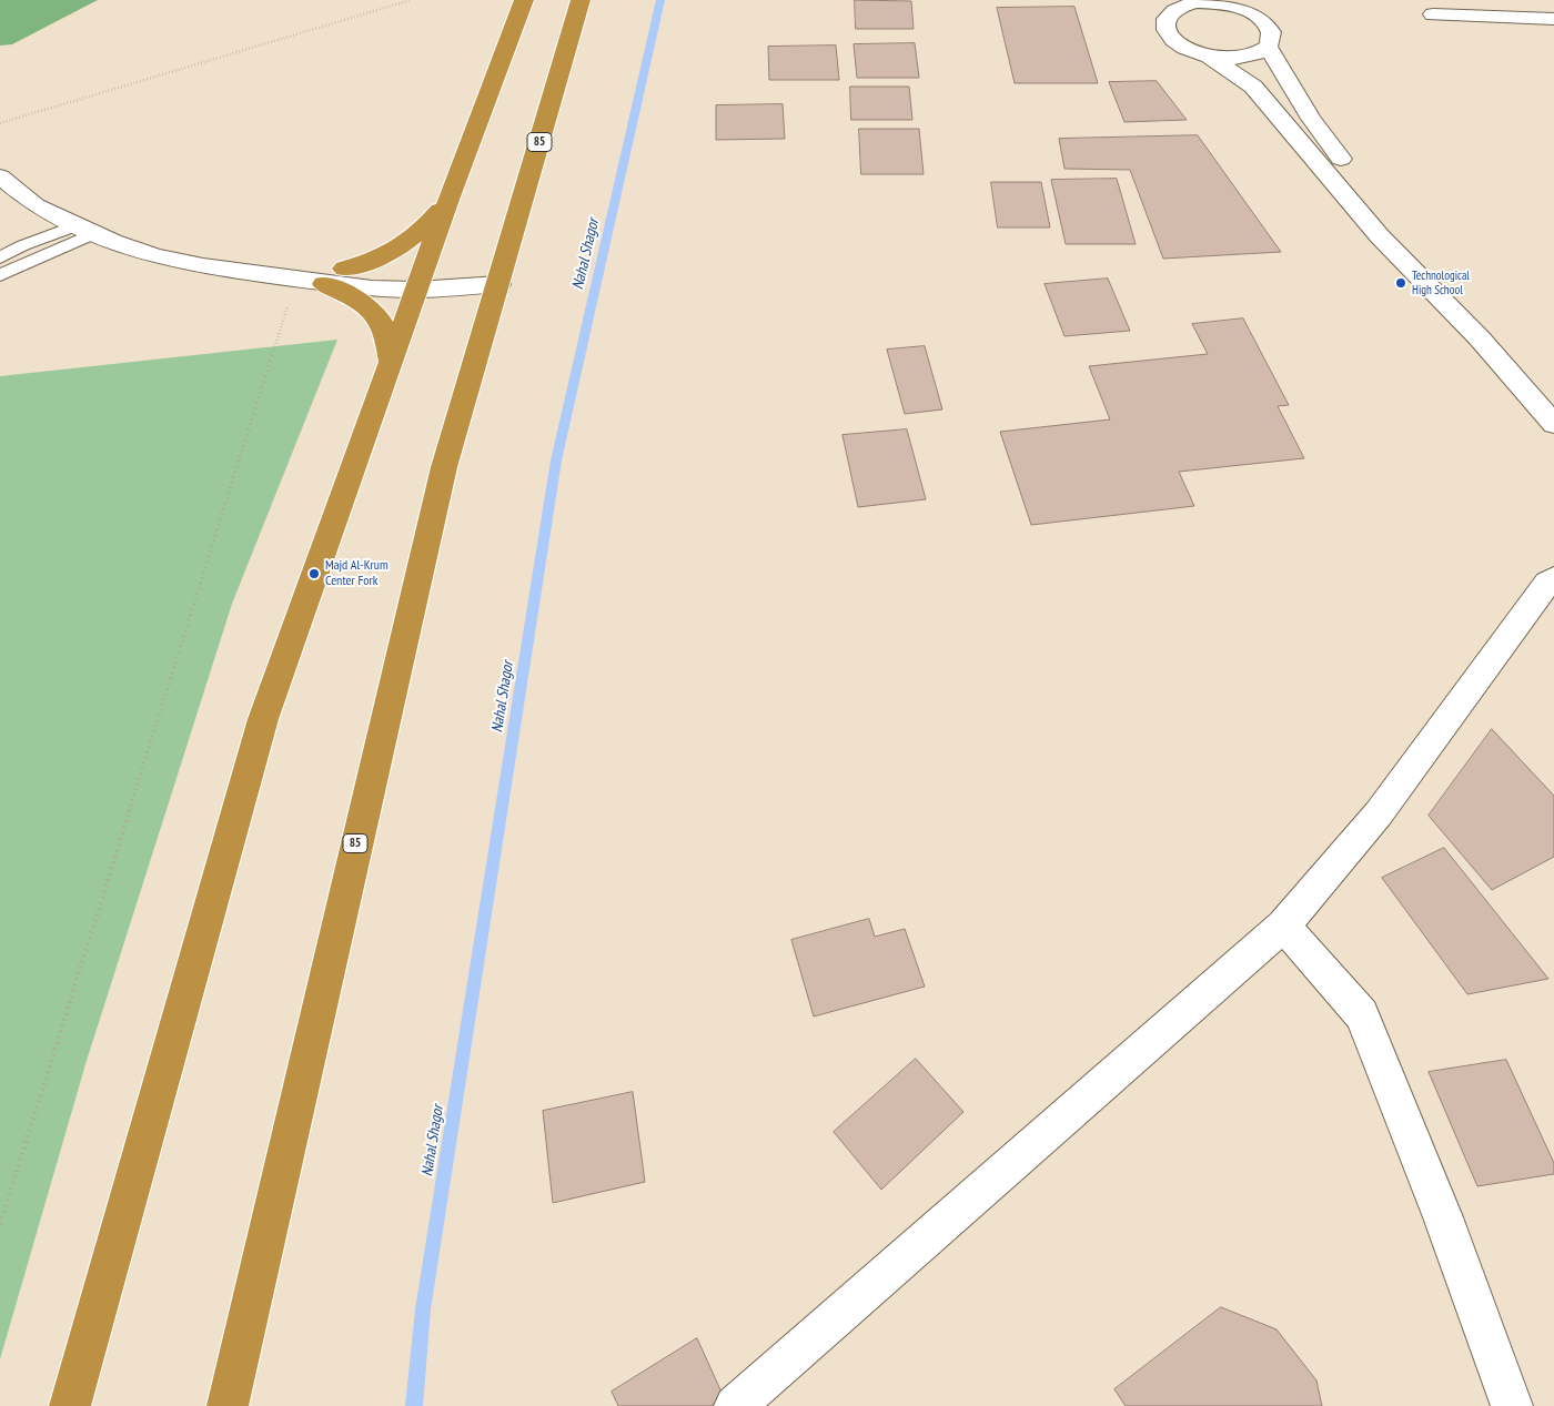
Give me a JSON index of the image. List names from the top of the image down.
{
  "streets": {
    "highway": ["85"]
  },
  "water": ["Nahal Shagor"],
  "places": ["Technological High School", "Majd Al-Krum Center Fork"]
}
